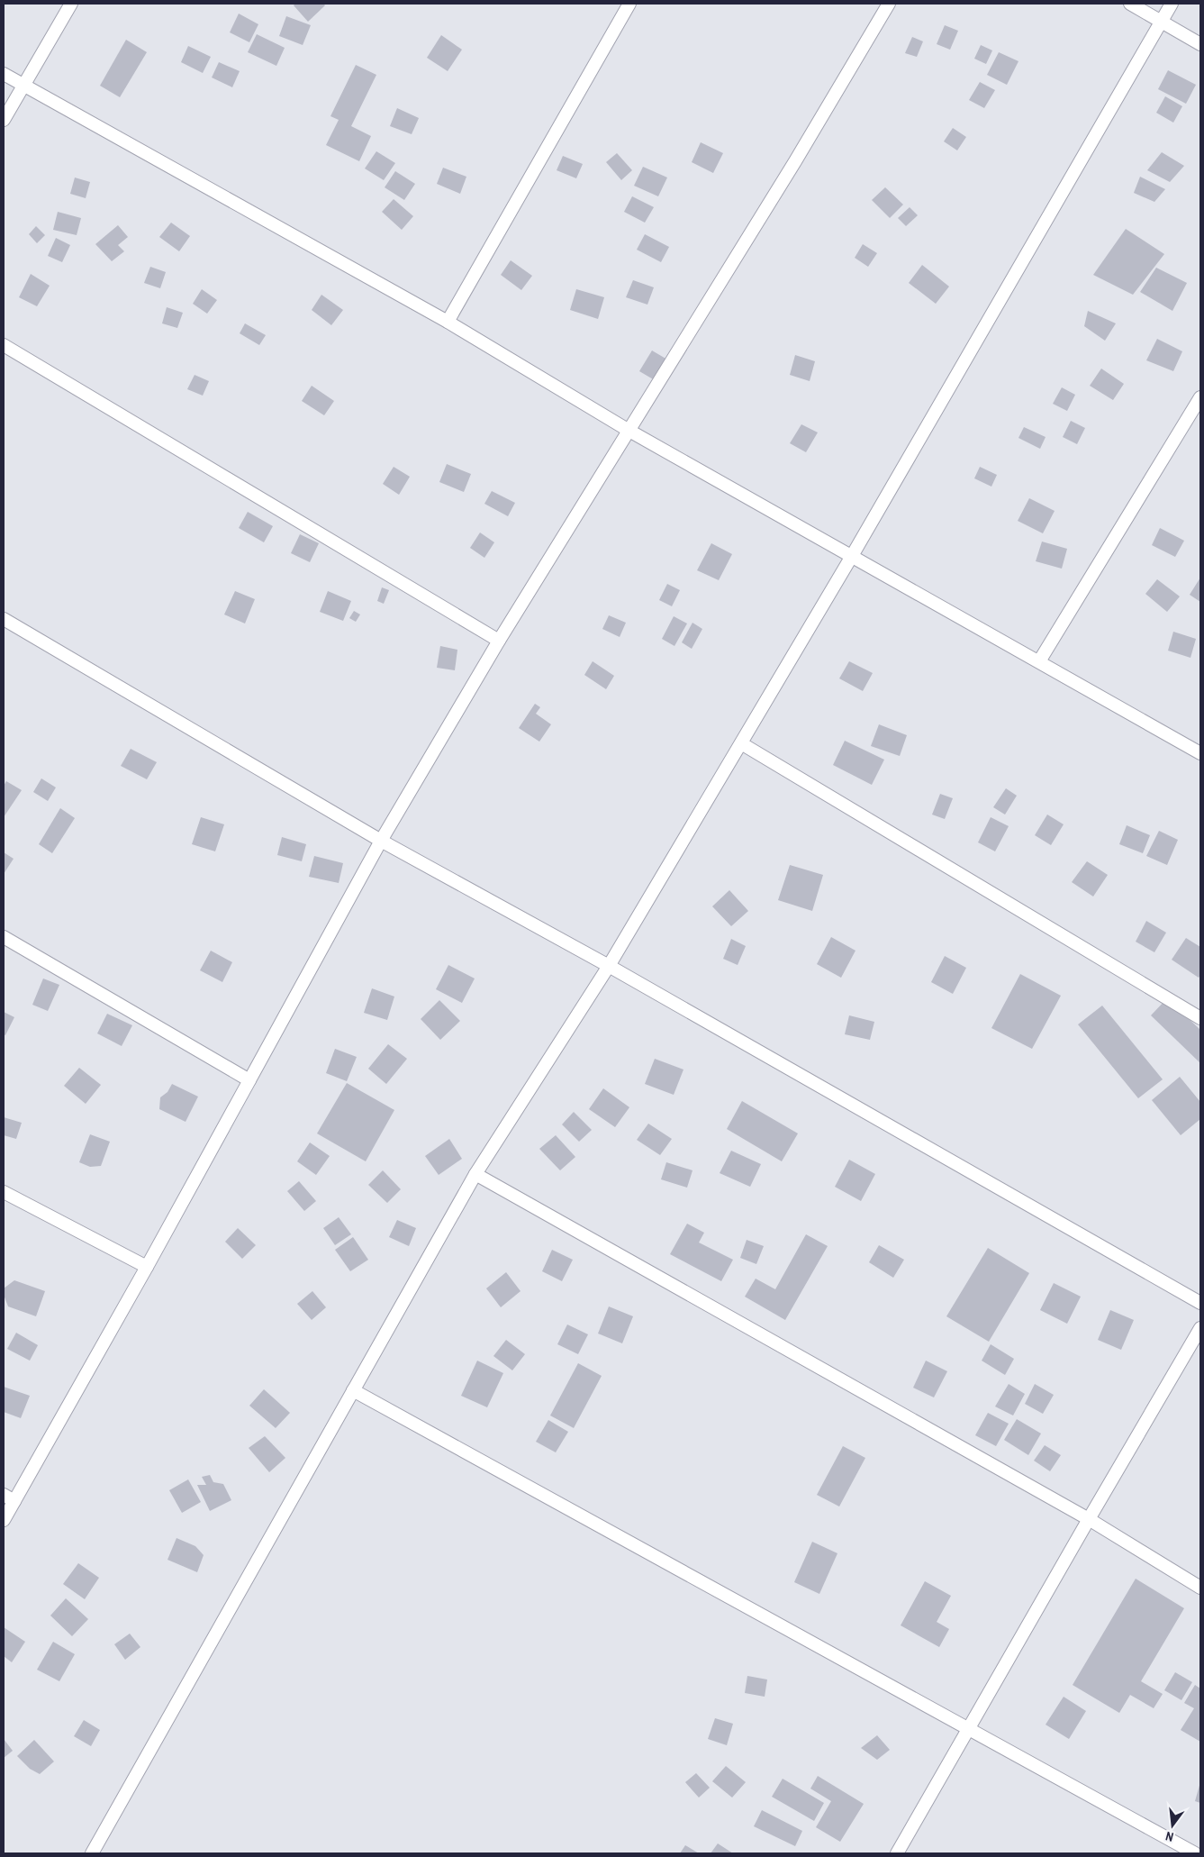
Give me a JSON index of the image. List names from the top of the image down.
{
  "north": "bottom"
}
